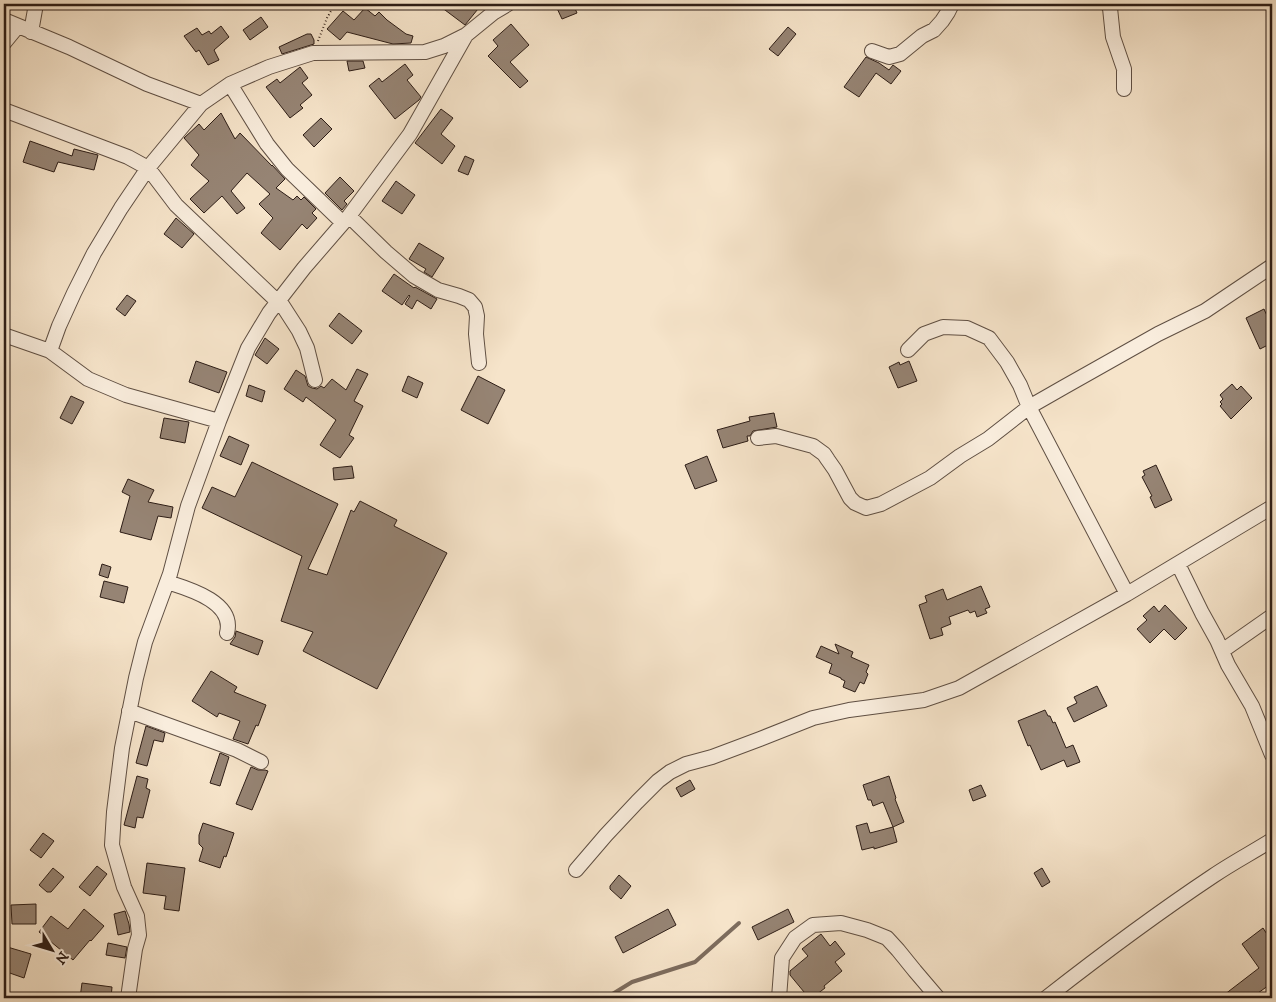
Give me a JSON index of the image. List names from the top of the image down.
{
  "north": "bottom right"
}
